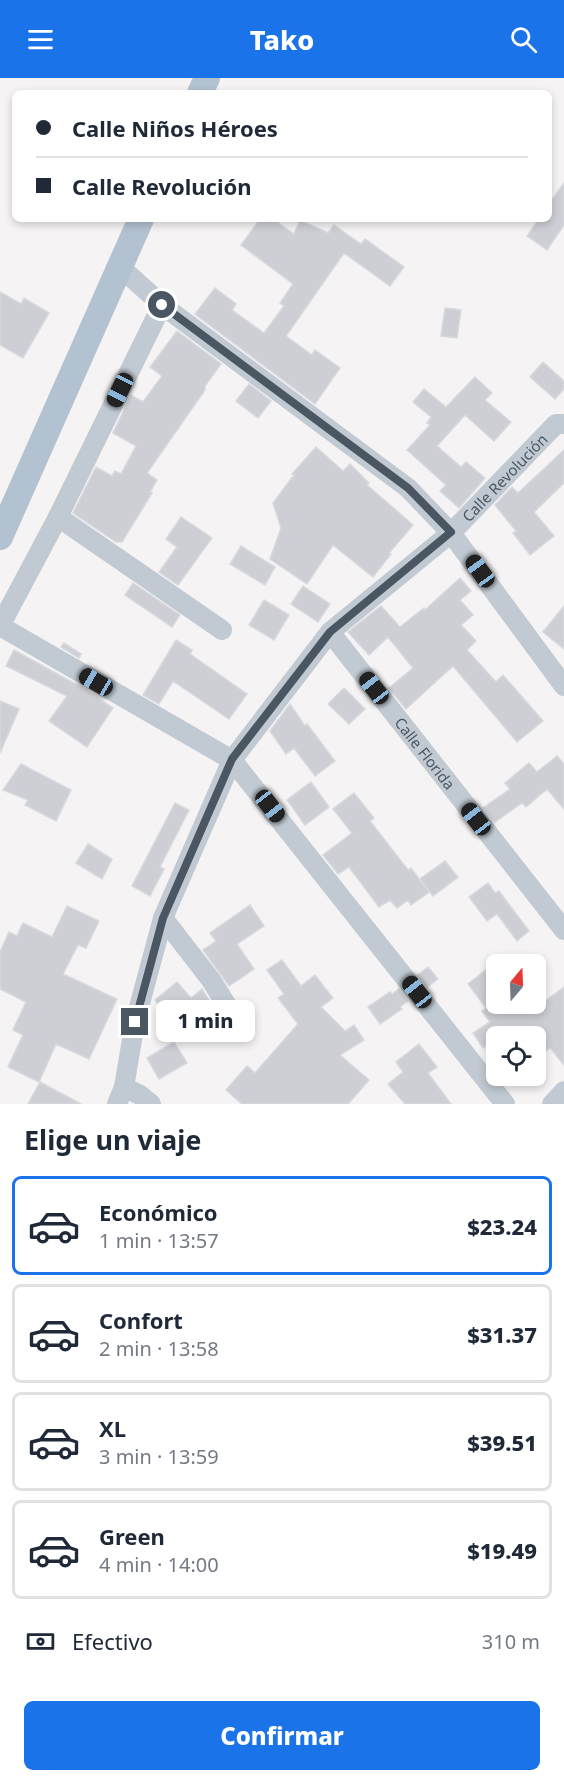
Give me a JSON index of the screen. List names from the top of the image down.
{
  "streets": {
    "street": ["Calle Revolución", "Calle Florida"]
  },
  "crossings": [
    ["Calle Revolución", "Calle Florida"]
  ],
  "north": "top",
  "page": {
    "header": "Tako",
    "banner": ["Calle Niños Héroes", "Calle Revolución"],
    "bubble": "1 min",
    "heading": "Elige un viaje",
    "list": [
      {
        "name": "Económico",
        "note": "1 min · 13:57",
        "value": "$23.24"
      },
      {
        "name": "Confort",
        "note": "2 min · 13:58",
        "value": "$31.37"
      },
      {
        "name": "XL",
        "note": "3 min · 13:59",
        "value": "$39.51"
      },
      {
        "name": "Green",
        "note": "4 min · 14:00",
        "value": "$19.49"
      }
    ],
    "pay": ["Efectivo", "310 m"],
    "buttons": "Confirmar"
  }
}
